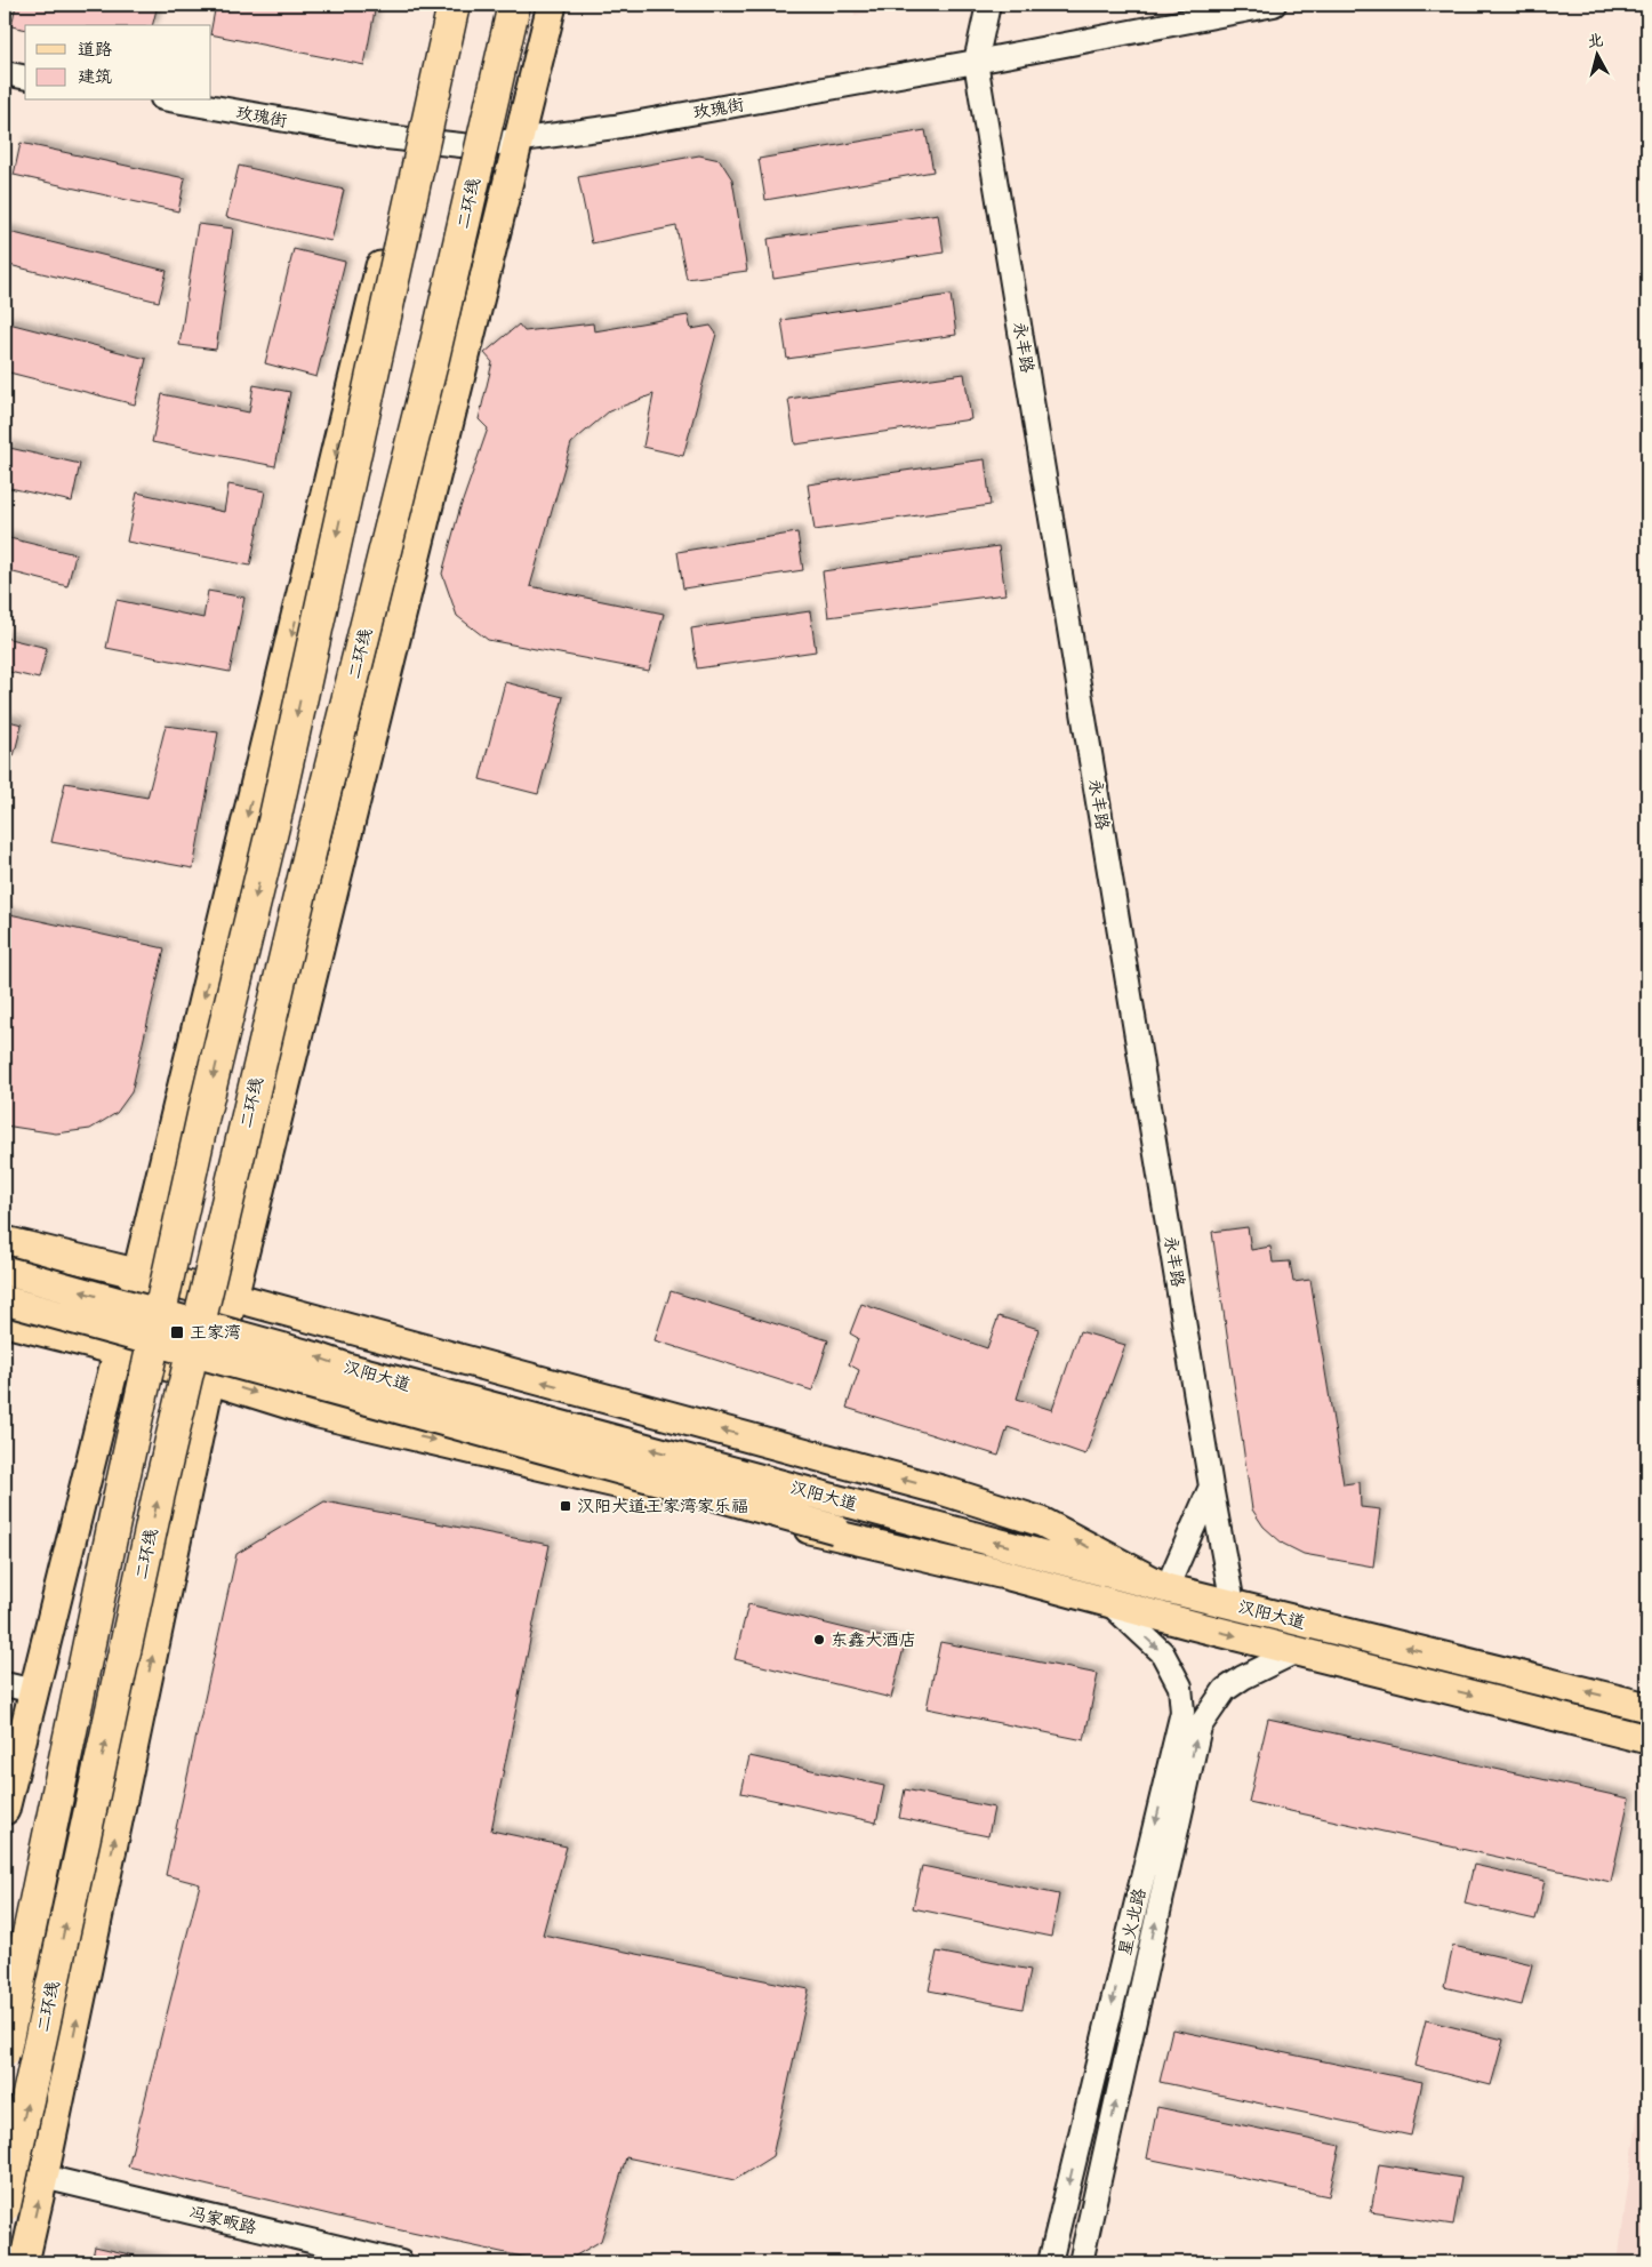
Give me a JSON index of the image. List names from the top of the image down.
{
  "streets": {
    "highway": ["二环线"],
    "main road": ["汉阳大道"],
    "street": [
      "玫瑰街",
      "永丰路",
      "星火北路",
      "冯家畈路"
    ]
  },
  "crossings": [
    ["玫瑰街", "永丰路"],
    ["永丰路", "汉阳大道"],
    ["汉阳大道", "星火北路"]
  ],
  "places": {
    "transit": ["王家湾", "汉阳大道王家湾家乐福"],
    "other": ["东鑫大酒店"]
  },
  "legend": ["道路", "建筑"],
  "north": "top"
}
